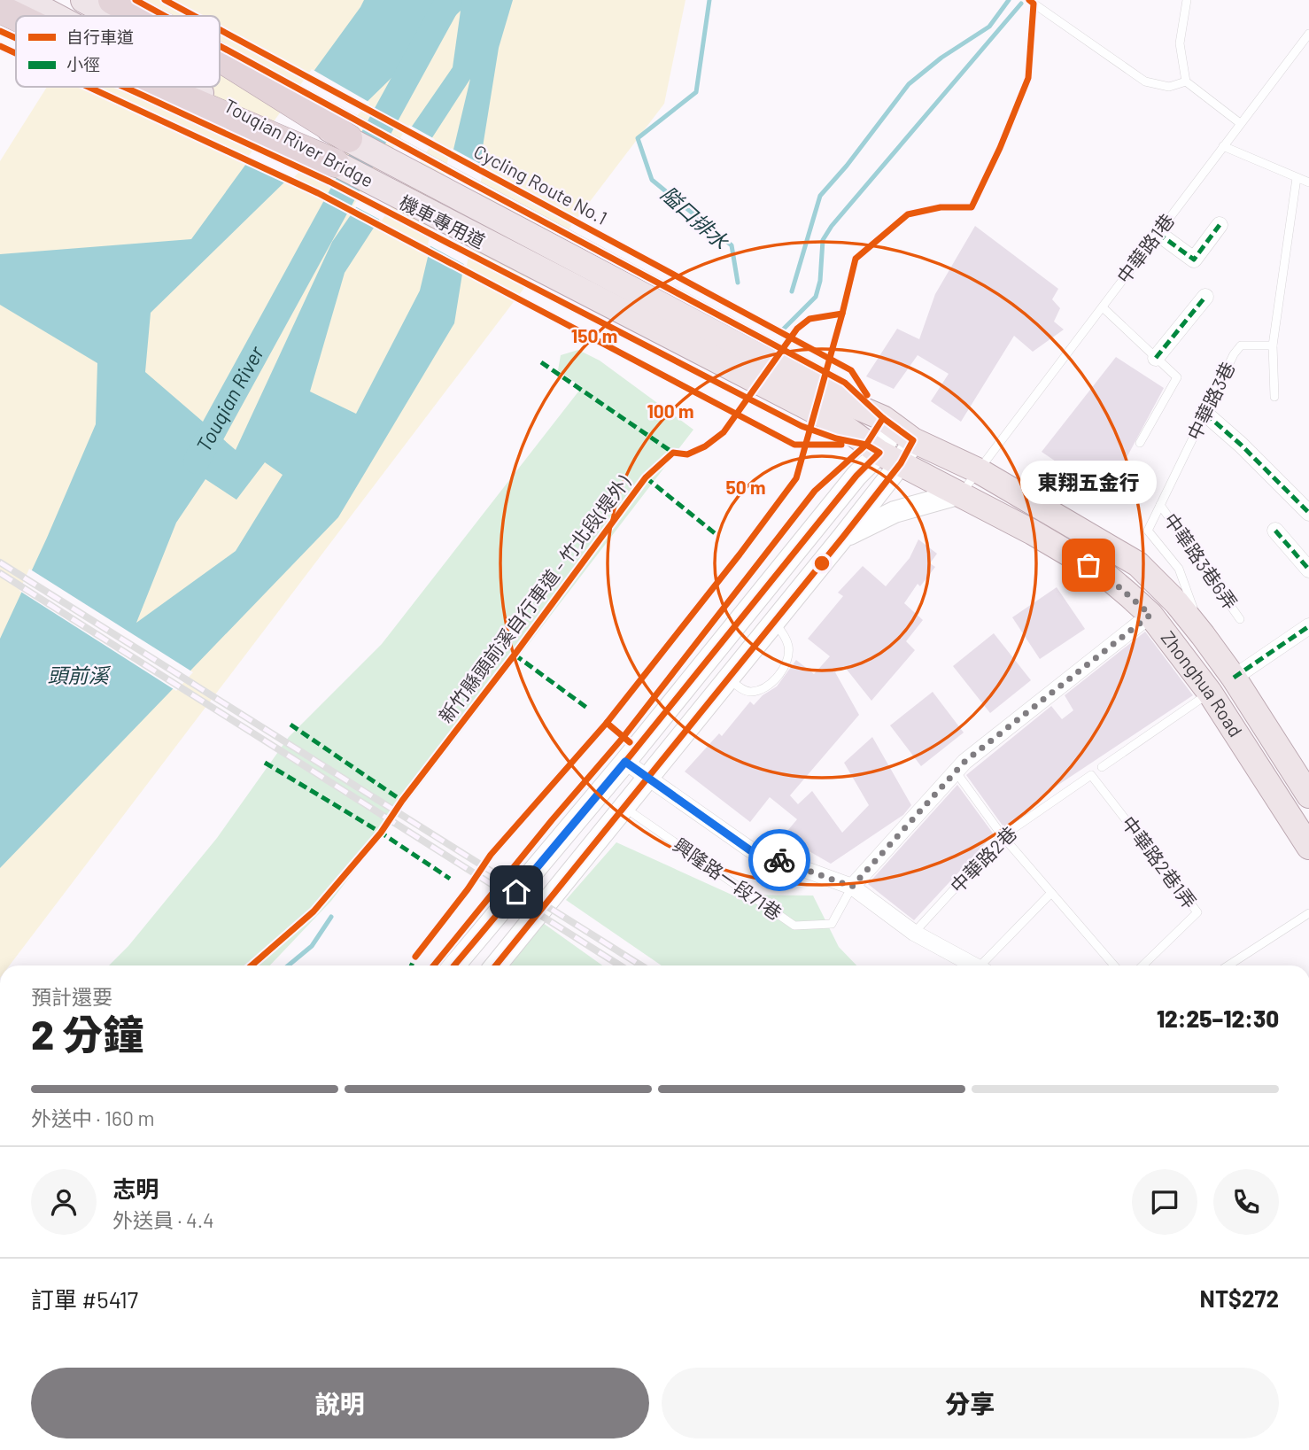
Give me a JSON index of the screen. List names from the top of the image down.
{
  "streets": {
    "main road": ["Touqian River Bridge", "Zhonghua Road"],
    "lane": [
      "機車專用道",
      "中華路1巷",
      "中華路3巷",
      "中華路3巷6弄",
      "中華路2巷",
      "中華路2巷1弄",
      "興隆路一段71巷"
    ],
    "cycle path": ["Cycling Route No.1", "新竹縣頭前溪自行車道 - 竹北段(堤外)"]
  },
  "crossings": [
    ["Touqian River Bridge", "機車專用道"],
    ["Touqian River Bridge", "Zhonghua Road"],
    ["機車專用道", "Zhonghua Road"],
    ["中華路1巷", "Zhonghua Road"],
    ["中華路3巷", "中華路3巷6弄"],
    ["中華路3巷", "Zhonghua Road"],
    ["中華路2巷", "中華路2巷1弄"]
  ],
  "water": ["隘口排水", "Touqian River", "頭前溪"],
  "places": ["東翔五金行"],
  "legend": ["自行車道", "小徑"],
  "page": {
    "bubble": "東翔五金行",
    "heading": ["2 分鐘", "預計還要", "12:25–12:30"],
    "panel": [
      "志明",
      "外送員 · 4.4",
      "訂單 #5417",
      "NT$272"
    ],
    "bar": "外送中 · 160 m",
    "buttons": ["說明", "分享"]
  },
  "rings": ["150 m", "100 m", "50 m"]
}
